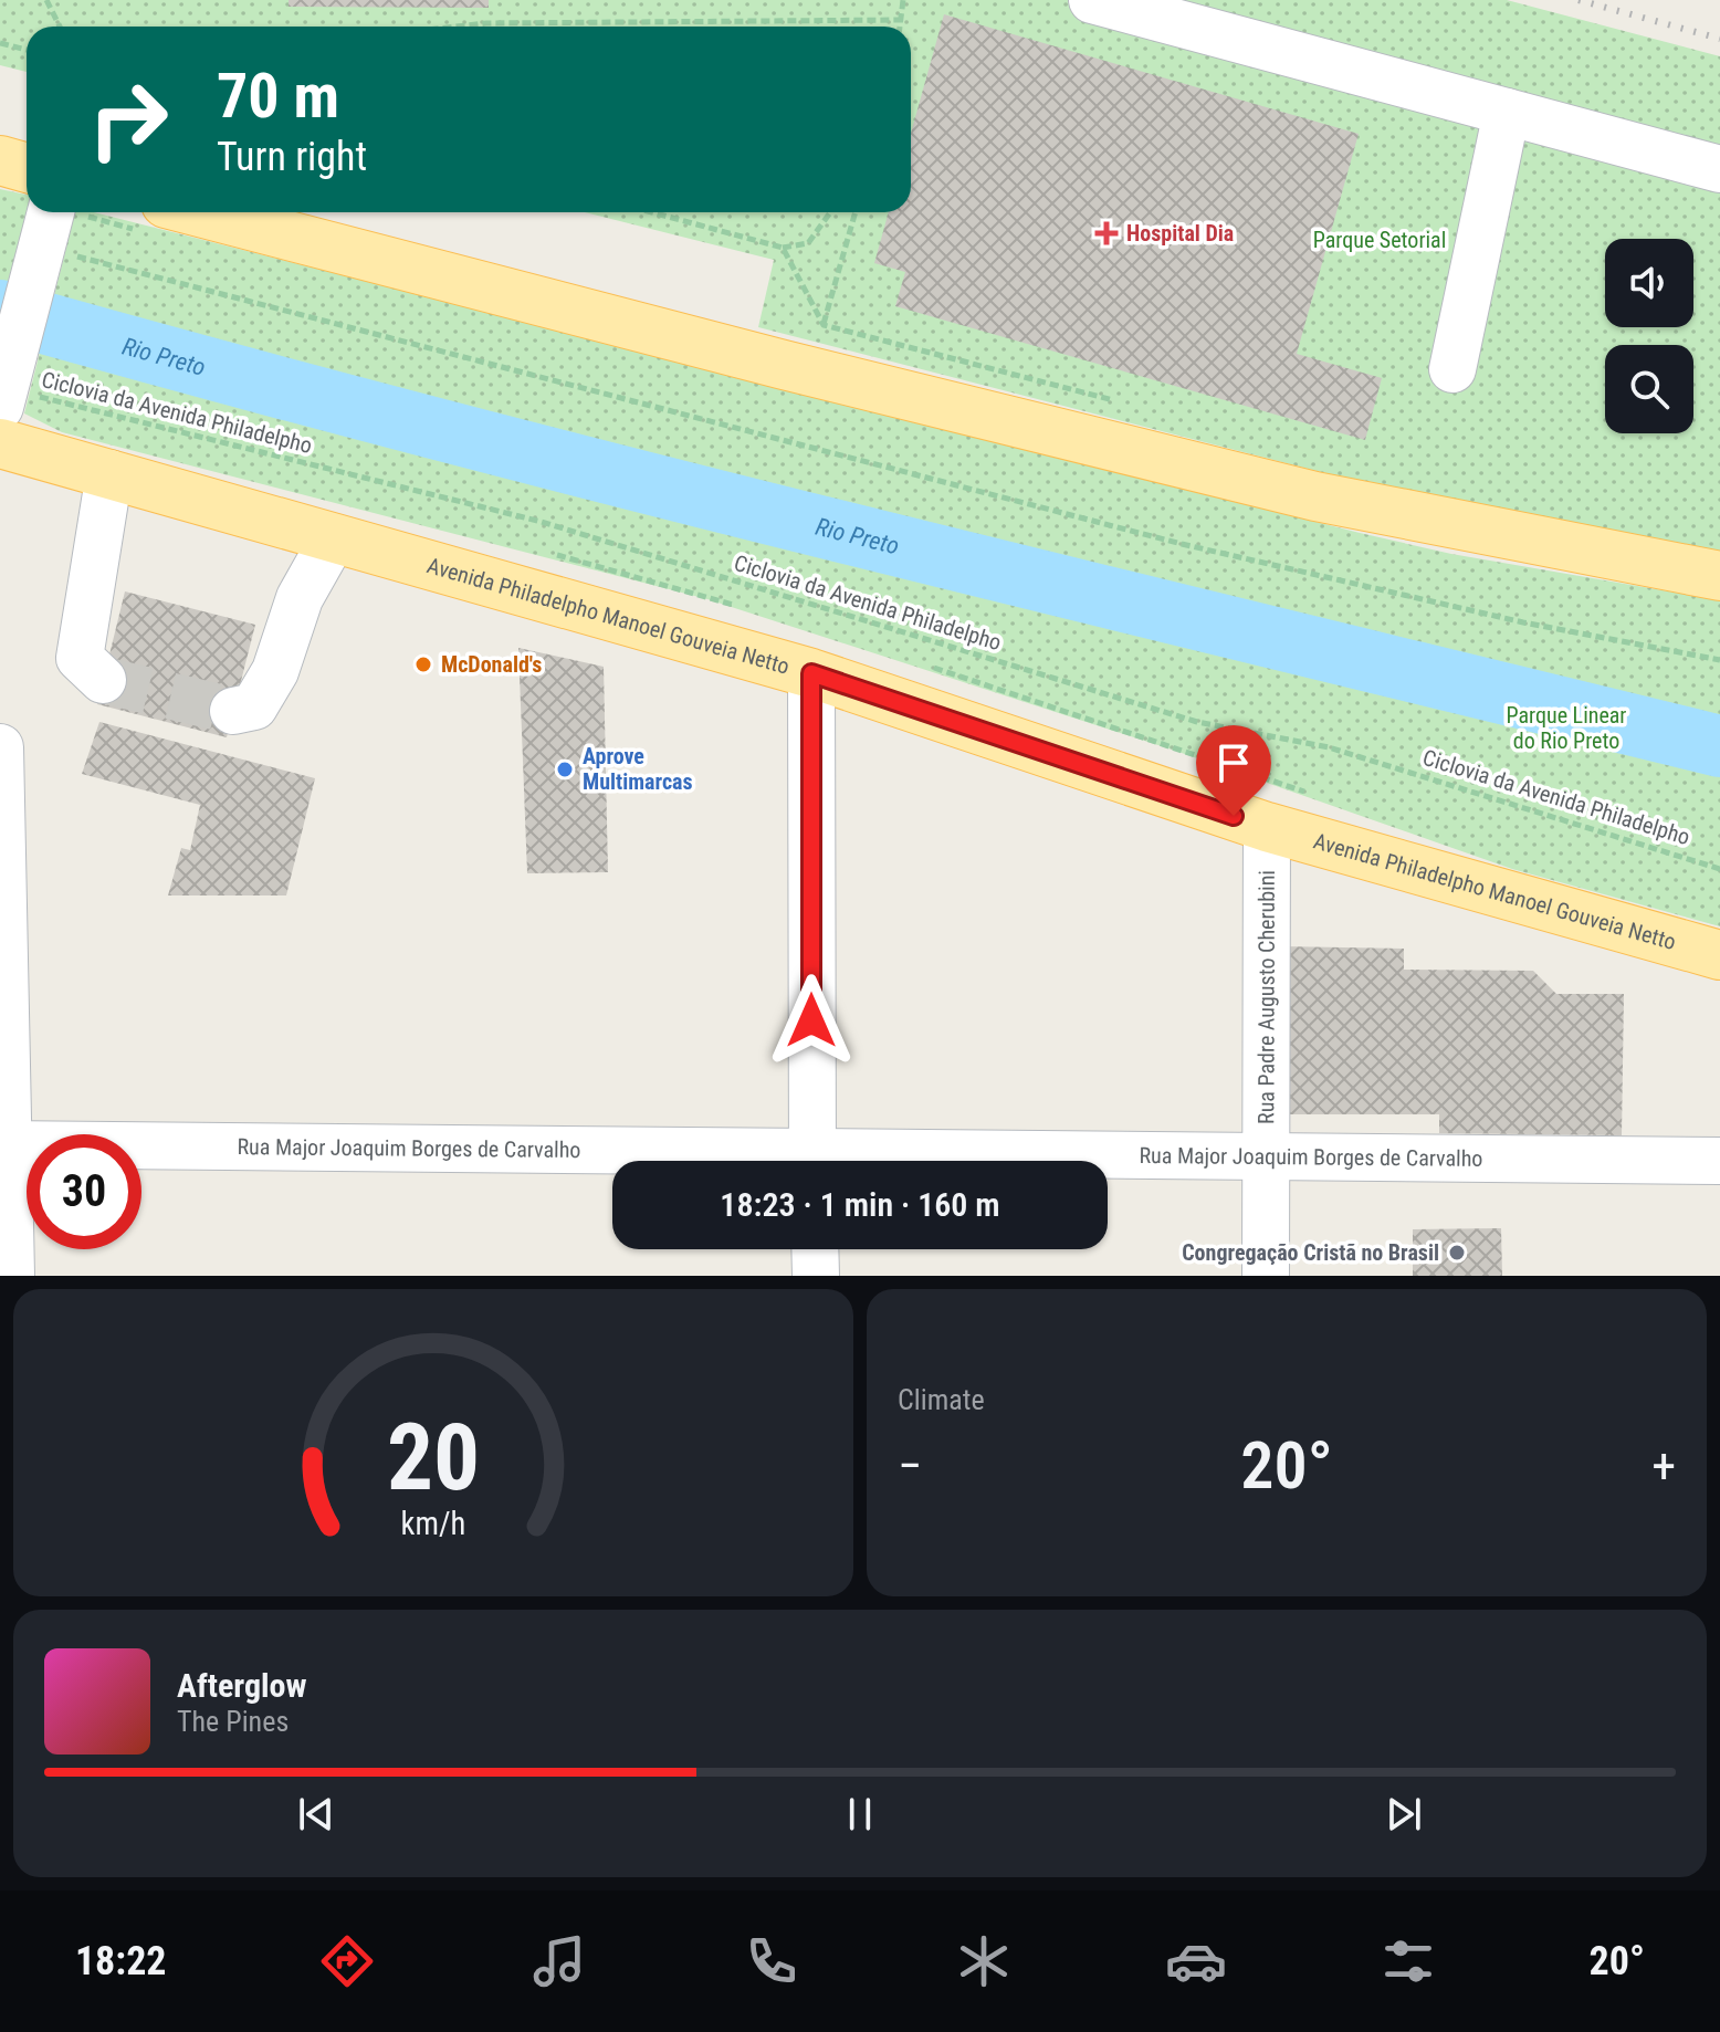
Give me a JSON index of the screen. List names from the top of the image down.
{
  "streets": {
    "main road": ["Avenida Philadelpho Manoel Gouveia Netto"],
    "street": ["Rua Padre Augusto Cherubini", "Rua Major Joaquim Borges de Carvalho"],
    "path": ["Ciclovia da Avenida Philadelpho"]
  },
  "crossings": [
    ["Avenida Philadelpho Manoel Gouveia Netto", "Rua Padre Augusto Cherubini"],
    ["Rua Padre Augusto Cherubini", "Rua Major Joaquim Borges de Carvalho"]
  ],
  "water": ["Rio Preto"],
  "parks": ["Parque Setorial", "Parque Linear do Rio Preto"],
  "places": {
    "health": ["Hospital Dia"],
    "other": ["McDonald's", "Aprove Multimarcas", "Congregação Cristã no Brasil"]
  },
  "page": {
    "turn": ["70 m", "Turn right"],
    "limit": "30",
    "trip": "18:23 · 1 min · 160 m",
    "tile": "Climate",
    "heat": ["−", "20°", "+"],
    "song": ["Afterglow", "The Pines"],
    "tabs": ["18:22", "20°"],
    "gauge": ["20", "km/h"]
  }
}
